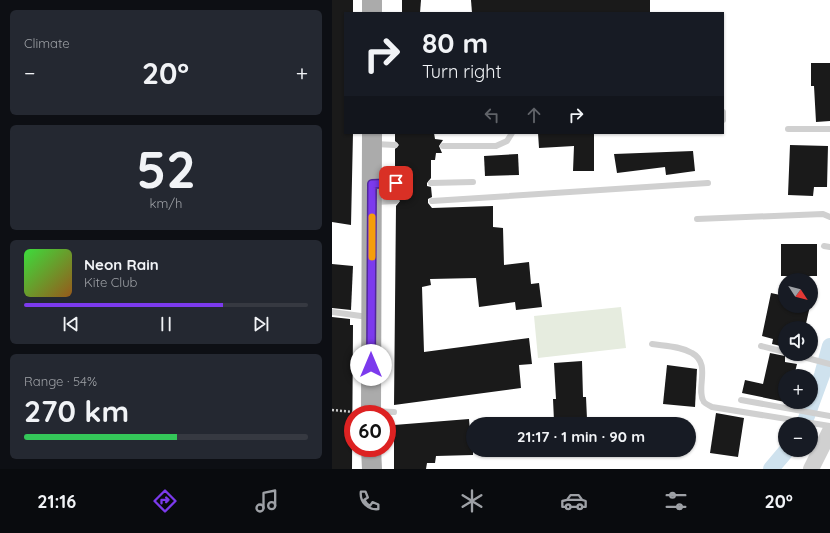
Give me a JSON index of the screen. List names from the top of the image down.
{
  "north": "bottom right",
  "page": {
    "tile": [
      "Climate",
      ["52", "km/h"],
      ["Range · 54%", "270 km"]
    ],
    "turn": ["80 m", "Turn right"],
    "heat": ["−", "20°", "+"],
    "song": ["Neon Rain", "Kite Club"],
    "map_buttons": ["+", "−"],
    "limit": "60",
    "trip": "21:17 · 1 min · 90 m",
    "tabs": ["21:16", "20°"]
  }
}
